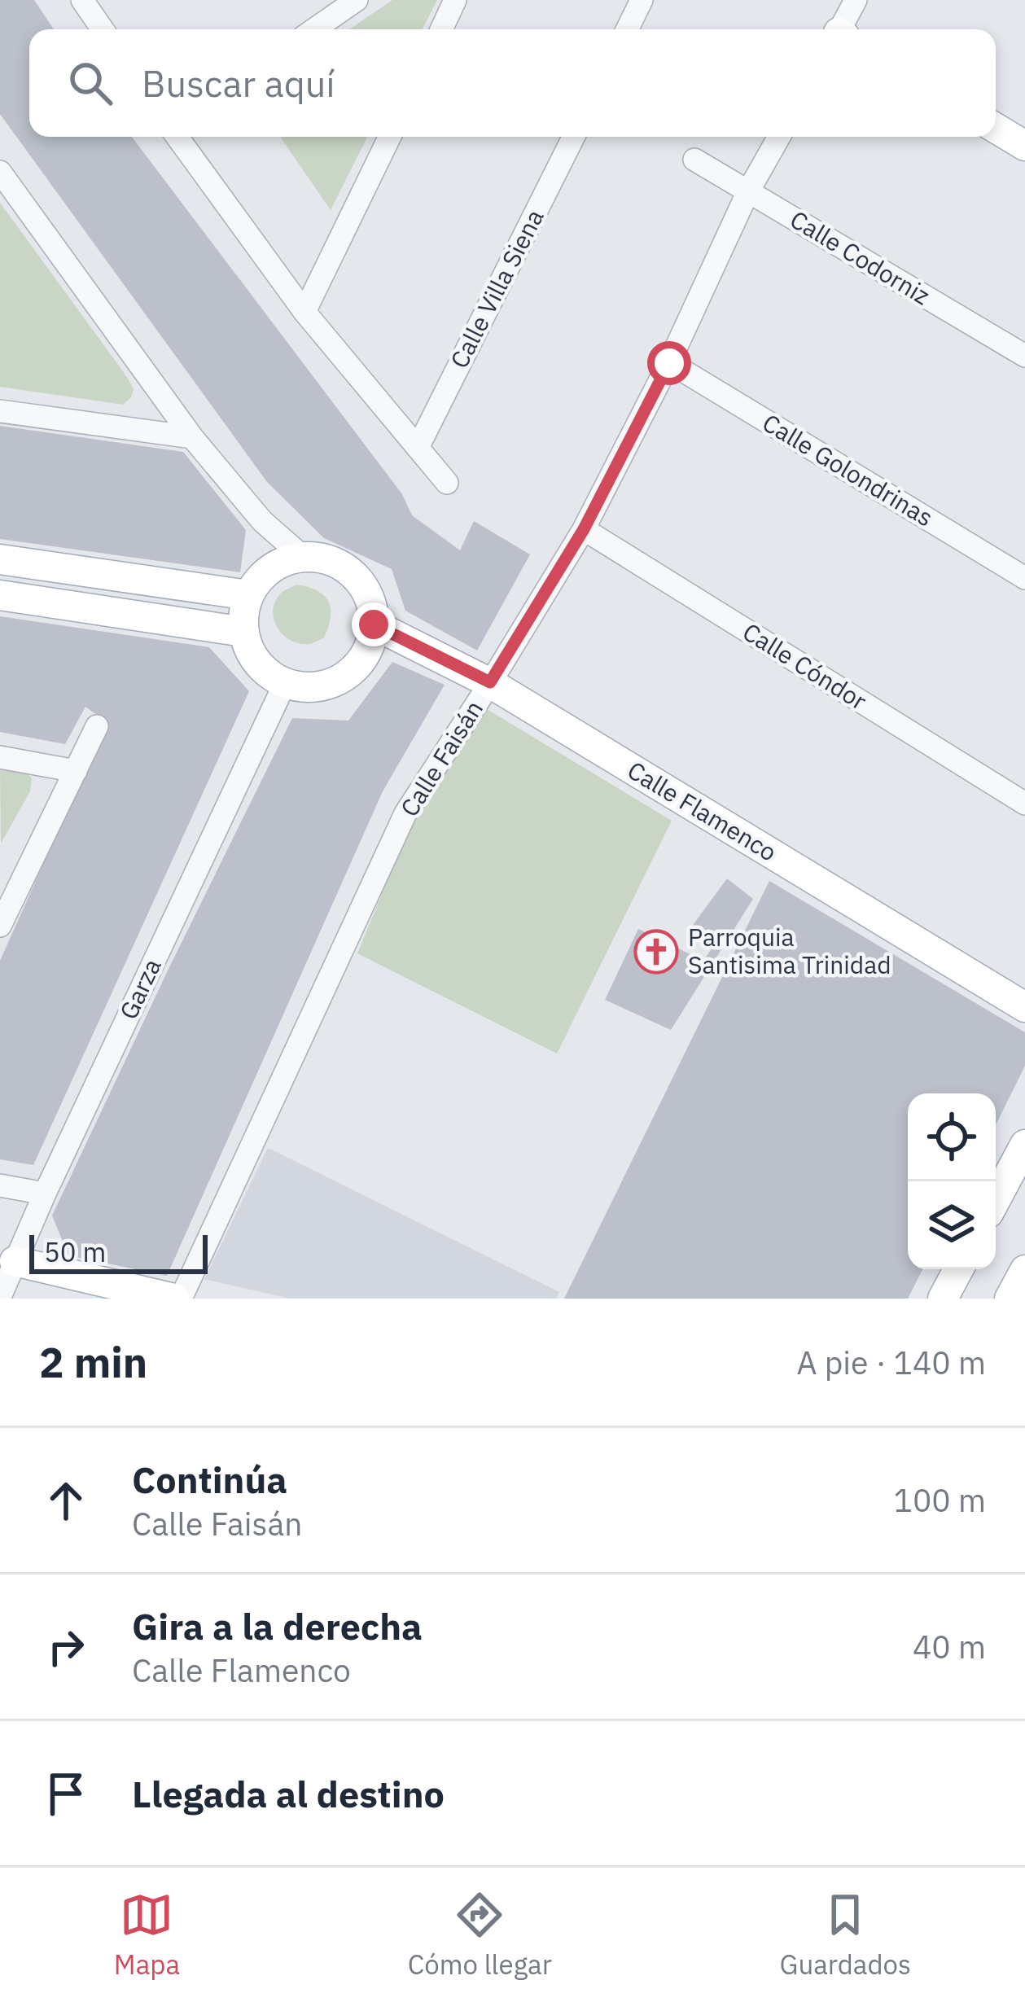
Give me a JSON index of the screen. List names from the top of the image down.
{
  "streets": {
    "main road": ["Calle Flamenco"],
    "street": [
      "Calle Codorniz",
      "Calle Villa Siena",
      "Calle Golondrinas",
      "Calle Cóndor",
      "Calle Faisán",
      "Garza"
    ]
  },
  "crossings": [
    ["Calle Codorniz", "Calle Faisán"],
    ["Calle Golondrinas", "Calle Faisán"],
    ["Calle Cóndor", "Calle Faisán"],
    ["Calle Faisán", "Calle Flamenco"],
    ["Calle Flamenco", "Garza"]
  ],
  "places": {
    "church": ["Parroquia Santisima Trinidad"]
  },
  "scale_bar": "50 m",
  "page": {
    "search": "Buscar aquí",
    "scale": "50 m",
    "heading": ["2 min", "A pie · 140 m"],
    "list": [
      ["Continúa", "Calle Faisán", "100 m"],
      ["Gira a la derecha", "Calle Flamenco", "40 m"],
      "Llegada al destino"
    ],
    "nav": ["Mapa", "Cómo llegar", "Guardados"]
  }
}
